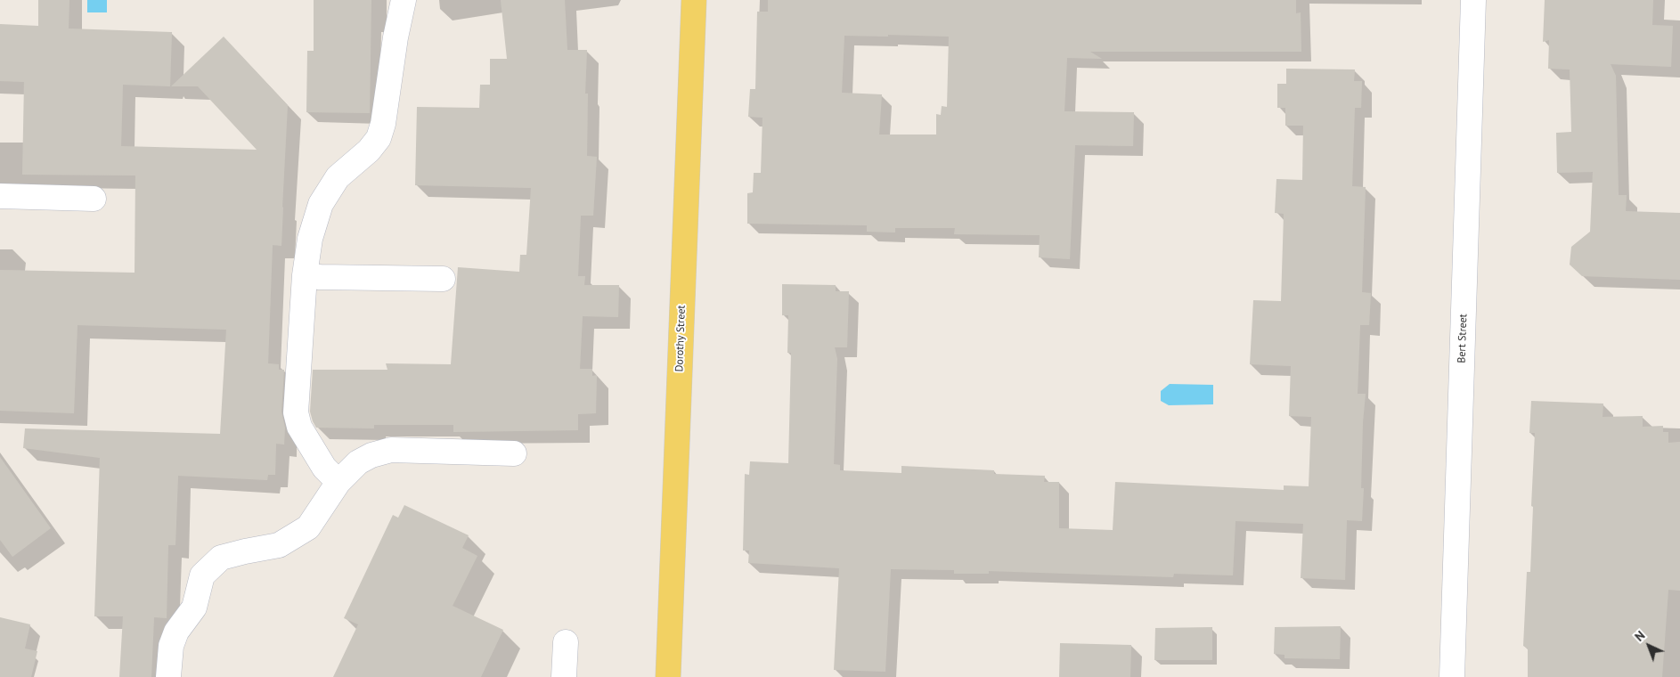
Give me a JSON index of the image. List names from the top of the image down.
{
  "streets": {
    "main road": ["Dorothy Street"],
    "street": ["Bert Street"]
  },
  "north": "top left"
}
